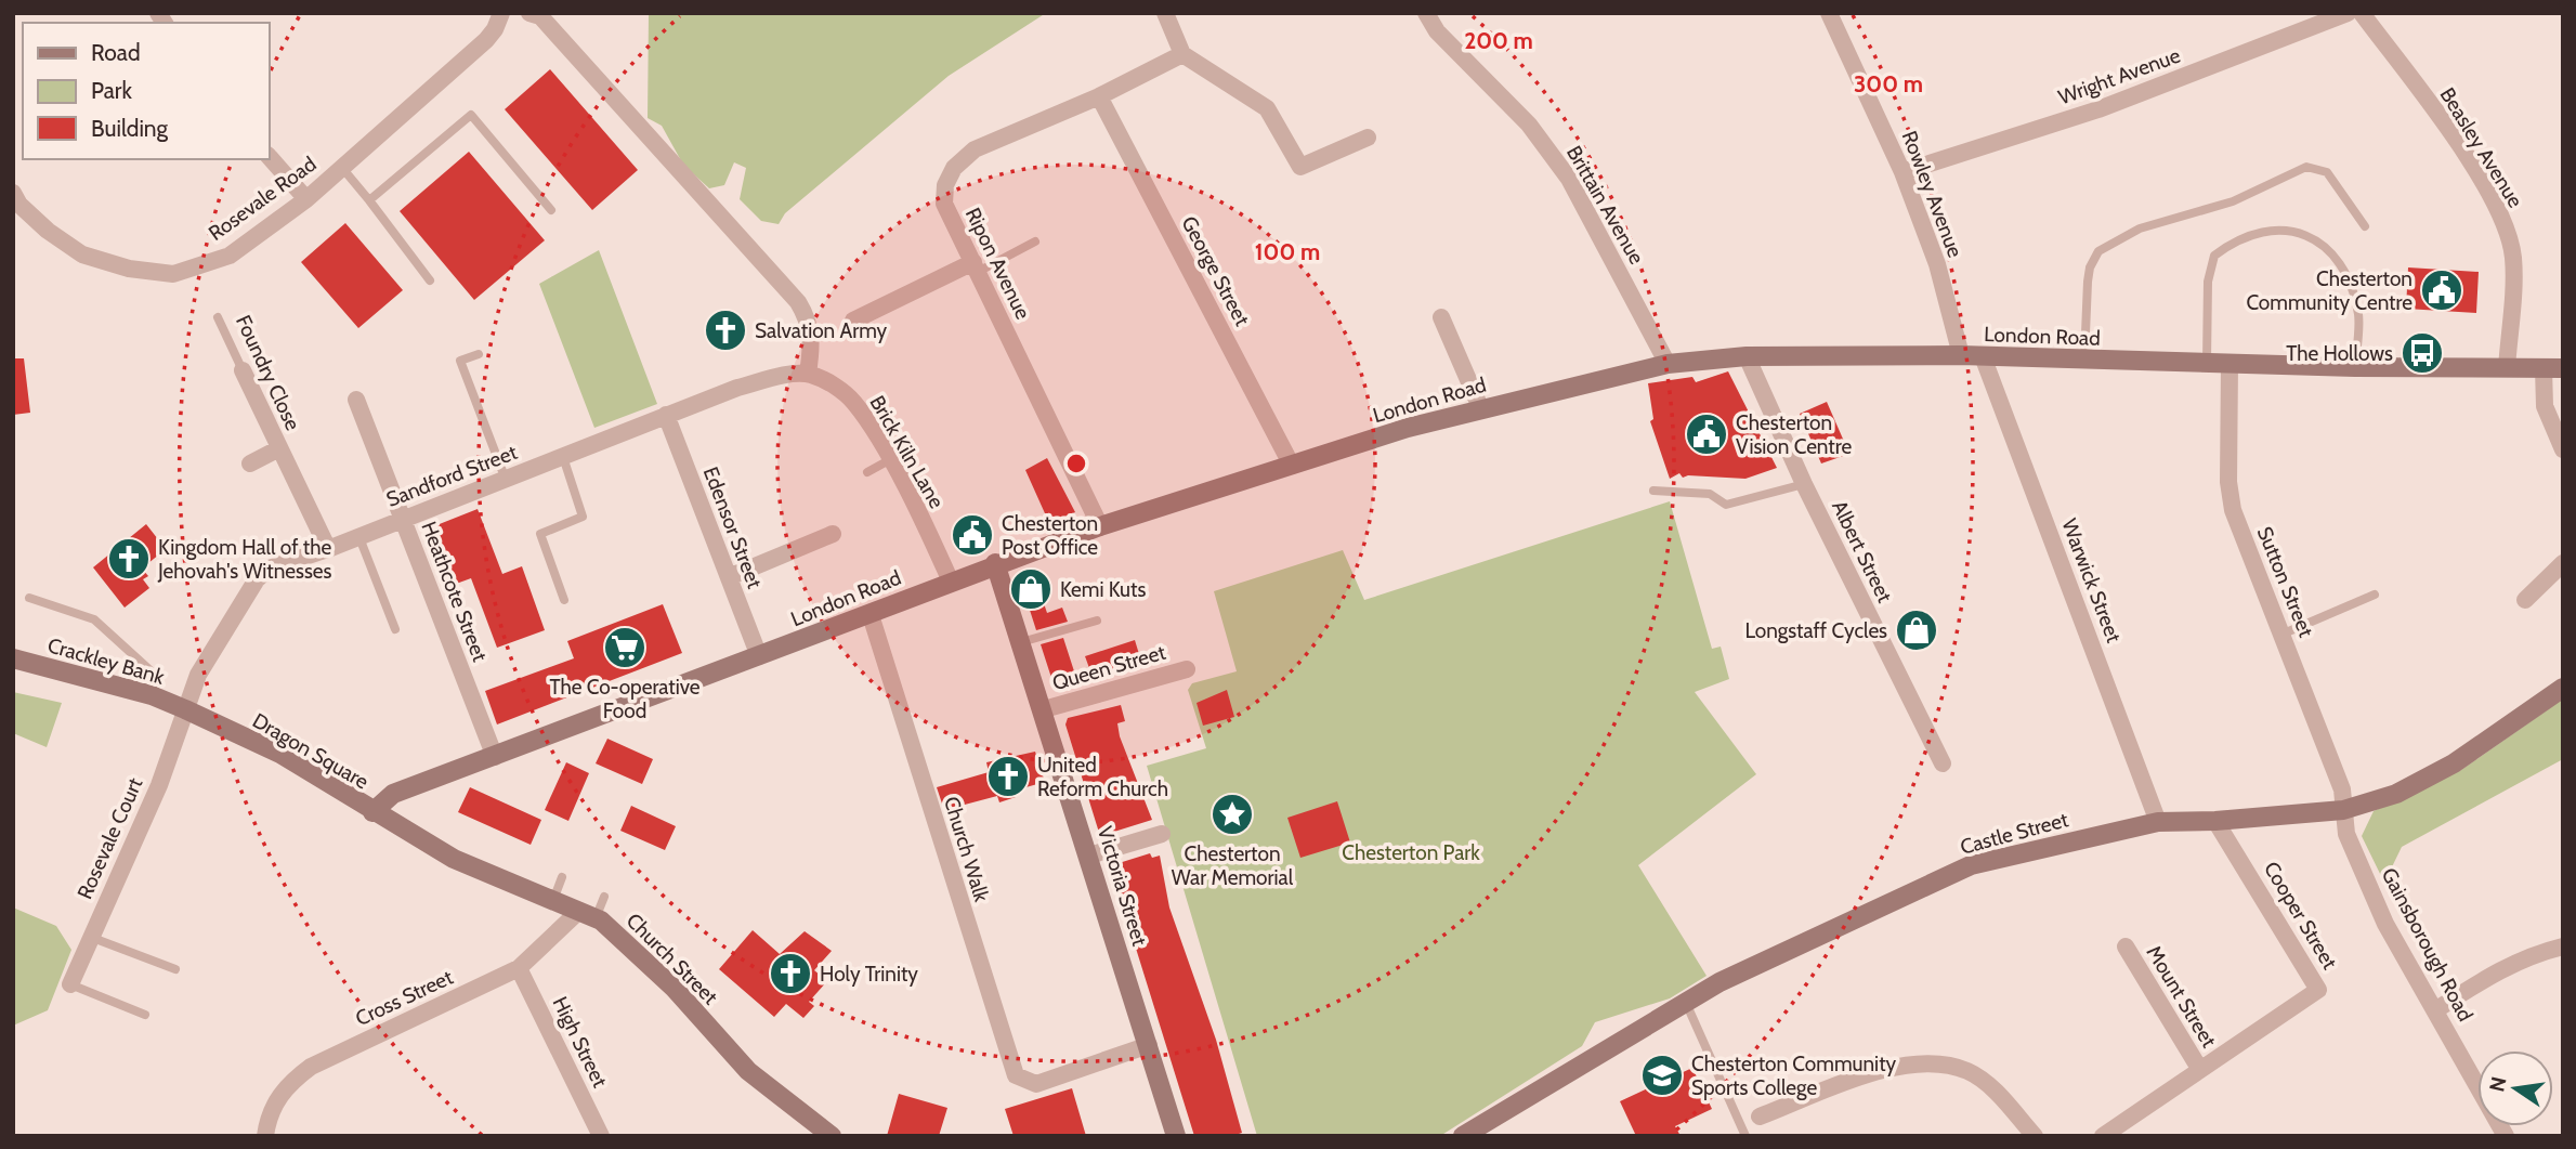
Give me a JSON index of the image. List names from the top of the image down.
{
  "streets": {
    "street": [
      "Wright Avenue",
      "Beasley Avenue",
      "Rowley Avenue",
      "Rosevale Road",
      "Brittain Avenue",
      "Ripon Avenue",
      "George Street",
      "London Road",
      "Foundry Close",
      "Brick Kiln Lane",
      "Sandford Street",
      "Edensor Street",
      "Albert Street",
      "Warwick Street",
      "Sutton Street",
      "Heathcote Street",
      "Crackley Bank",
      "Queen Street",
      "Dragon Square",
      "Castle Street",
      "Rosevale Court",
      "Church Walk",
      "Victoria Street",
      "Cooper Street",
      "Gainsborough Road",
      "Church Street",
      "Mount Street",
      "Cross Street",
      "High Street"
    ]
  },
  "crossings": [
    ["Wright Avenue", "Rowley Avenue"],
    ["Beasley Avenue", "London Road"],
    ["Rowley Avenue", "London Road"],
    ["Brittain Avenue", "London Road"],
    ["Ripon Avenue", "George Street"],
    ["Ripon Avenue", "London Road"],
    ["George Street", "London Road"],
    ["London Road", "Brick Kiln Lane"],
    ["London Road", "Edensor Street"],
    ["London Road", "Albert Street"],
    ["London Road", "Warwick Street"],
    ["London Road", "Sutton Street"],
    ["London Road", "Heathcote Street"],
    ["London Road", "Dragon Square"],
    ["London Road", "Church Walk"],
    ["London Road", "Victoria Street"],
    ["London Road", "Church Street"],
    ["Foundry Close", "Sandford Street"],
    ["Brick Kiln Lane", "Sandford Street"],
    ["Sandford Street", "Edensor Street"],
    ["Sandford Street", "Heathcote Street"],
    ["Sandford Street", "Crackley Bank"],
    ["Sandford Street", "Dragon Square"],
    ["Sandford Street", "Rosevale Court"],
    ["Warwick Street", "Castle Street"],
    ["Sutton Street", "Castle Street"],
    ["Sutton Street", "Gainsborough Road"],
    ["Crackley Bank", "Dragon Square"],
    ["Crackley Bank", "Rosevale Court"],
    ["Queen Street", "Victoria Street"],
    ["Dragon Square", "Rosevale Court"],
    ["Dragon Square", "Church Street"],
    ["Castle Street", "Cooper Street"],
    ["Castle Street", "Gainsborough Road"],
    ["Church Walk", "Victoria Street"],
    ["Cooper Street", "Mount Street"],
    ["Church Street", "Cross Street"],
    ["Cross Street", "High Street"]
  ],
  "parks": ["Chesterton Park"],
  "places": {
    "public building": ["Chesterton Community Centre", "Chesterton Vision Centre", "Chesterton Post Office"],
    "church": [
      "Salvation Army",
      "Kingdom Hall of the Jehovah's Witnesses",
      "United Reform Church",
      "Holy Trinity"
    ],
    "bus stop": ["The Hollows"],
    "shop": ["Kemi Kuts", "Longstaff Cycles"],
    "supermarket": ["The Co-operative Food"],
    "place": ["Chesterton War Memorial"],
    "school or university": ["Chesterton Community Sports College"]
  },
  "legend": ["Road", "Park", "Building"],
  "north": "left",
  "rings": ["200 m", "300 m", "100 m"]
}
